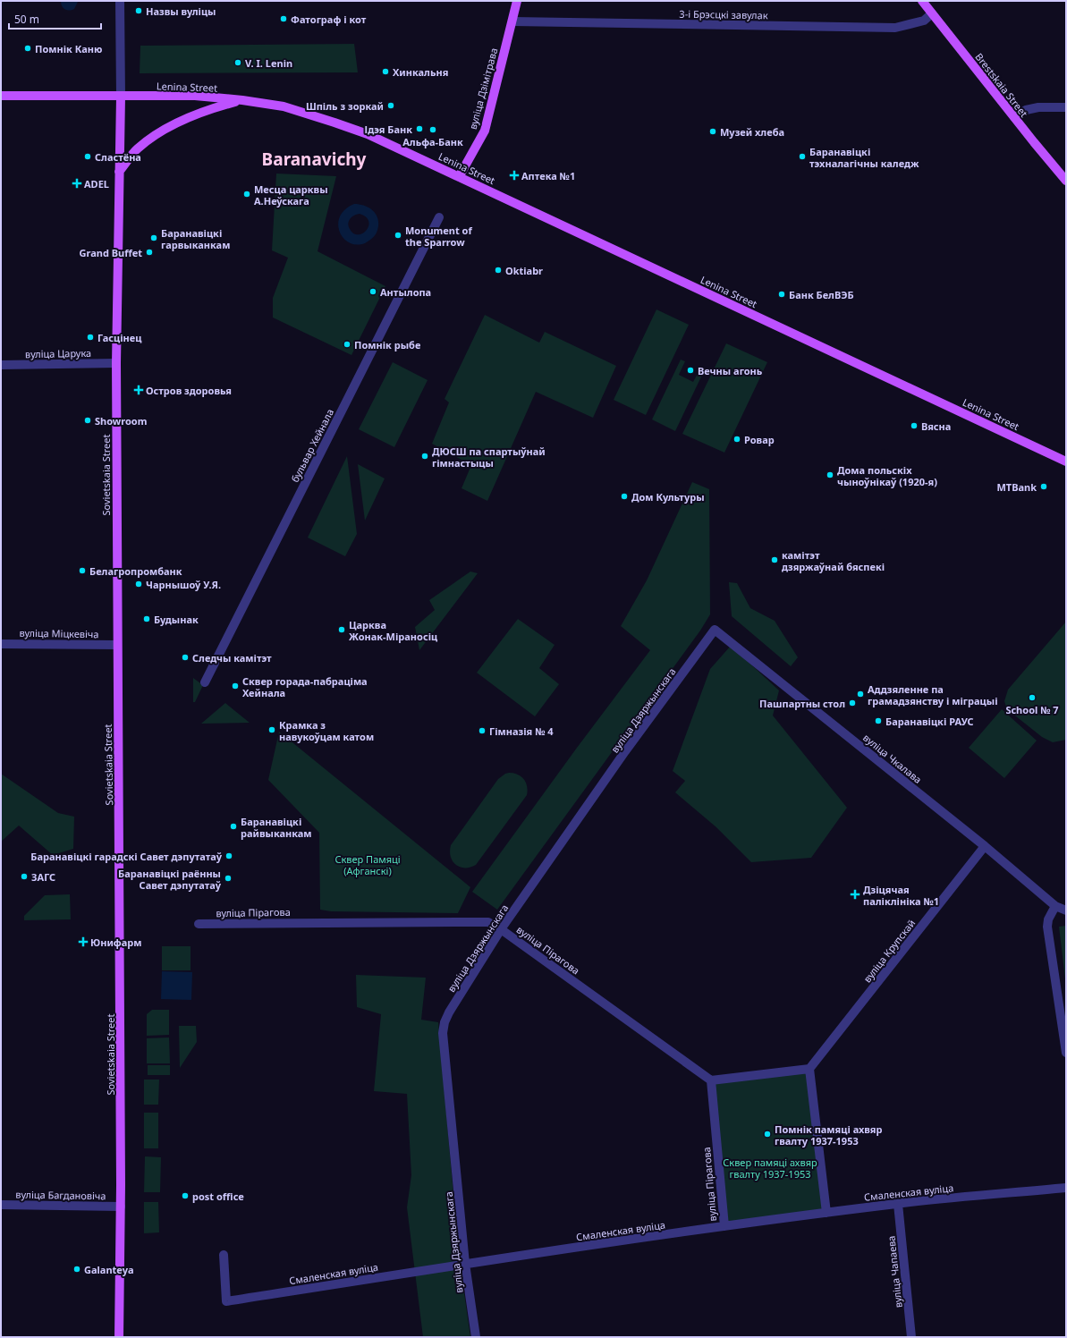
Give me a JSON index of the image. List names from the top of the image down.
{
  "streets": {
    "main road": [
      "Brestskaia Street",
      "Lenina Street",
      "вуліца Дзімітрава",
      "Sovietskaia Street"
    ],
    "street": [
      "3-і Брэсцкі завулак",
      "вуліца Царука",
      "бульвар Хейнала",
      "вуліца Міцкевіча",
      "вуліца Дзяржынскага",
      "вуліца Чкалава",
      "вуліца Пірагова",
      "вуліца Крупскай",
      "Смаленская вуліца",
      "вуліца Багдановіча",
      "вуліца Чапаева"
    ]
  },
  "crossings": [
    ["3-і Брэсцкі завулак", "Brestskaia Street"],
    ["3-і Брэсцкі завулак", "вуліца Дзімітрава"],
    ["Lenina Street", "вуліца Дзімітрава"],
    ["вуліца Царука", "Sovietskaia Street"],
    ["Sovietskaia Street", "вуліца Міцкевіча"],
    ["Sovietskaia Street", "вуліца Багдановіча"],
    ["вуліца Дзяржынскага", "вуліца Чкалава"],
    ["вуліца Дзяржынскага", "вуліца Пірагова"],
    ["вуліца Дзяржынскага", "Смаленская вуліца"],
    ["вуліца Чкалава", "вуліца Крупскай"],
    ["вуліца Пірагова", "Смаленская вуліца"],
    ["Смаленская вуліца", "вуліца Чапаева"]
  ],
  "districts": ["Baranavichy"],
  "parks": ["Сквер Памяці (Афганскі)", "Сквер памяці ахвяр гвалту 1937-1953"],
  "places": {
    "other": [
      "Назвы вуліцы",
      "Фатограф і кот",
      "Помнік Каню",
      "V. I. Lenin",
      "Хинкальня",
      "Шпіль з зоркай",
      "Ідэя Банк",
      "Альфа-Банк",
      "Музей хлеба",
      "Сластёна",
      "Баранавіцкі тэхналагічны каледж",
      "Месца царквы А.Неўскага",
      "Monument of the Sparrow",
      "Баранавіцкі гарвыканкам",
      "Grand Buffet",
      "Oktiabr",
      "Антылопа",
      "Банк БелВЭБ",
      "Гасцінец",
      "Помнік рыбе",
      "Вечны агонь",
      "Showroom",
      "Вясна",
      "Ровар",
      "ДЮСШ па спартыўнай гімнастыцы",
      "Дома польскіх чыноўнікаў (1920-я)",
      "MTBank",
      "Дом Культуры",
      "камітэт дзяржаўнай бяспекі",
      "Белагропромбанк",
      "Чарнышоў У.Я.",
      "Будынак",
      "Царква Жонак-Міраносіц",
      "Следчы камітэт",
      "Сквер горада-пабраціма Хейнала",
      "Аддзяленне па грамадзянству і міграцыі",
      "School № 7",
      "Пашпартны стол",
      "Баранавіцкі РАУС",
      "Крамка з навукоўцам катом",
      "Гімназія № 4",
      "Баранавіцкі райвыканкам",
      "Баранавіцкі гарадскі Савет дэпутатаў",
      "ЗАГС",
      "Баранавіцкі раённы Савет дэпутатаў",
      "Помнік памяці ахвяр гвалту 1937-1953",
      "post office",
      "Galanteya"
    ],
    "health": [
      "Аптека №1",
      "ADEL",
      "Остров здоровья",
      "Дзіцячая паліклініка №1",
      "Юнифарм"
    ]
  },
  "scale_bar": "50 m"
}
